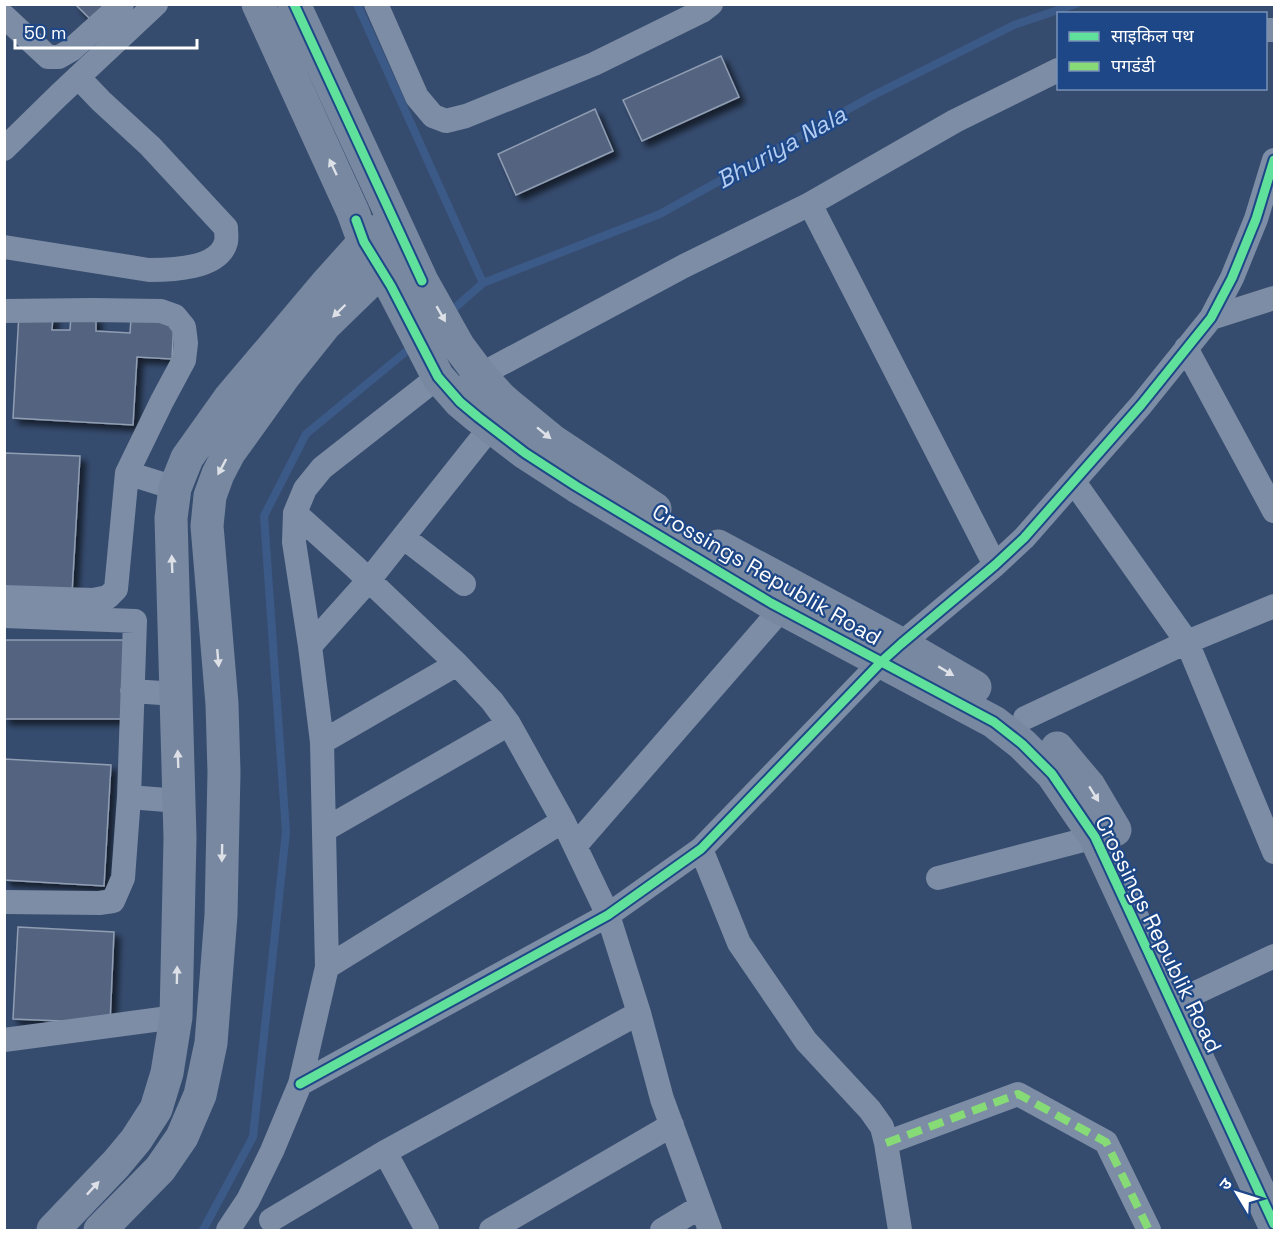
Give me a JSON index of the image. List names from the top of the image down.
{
  "streets": {
    "street": ["Crossings Republik Road"]
  },
  "water": ["Bhuriya Nala"],
  "legend": ["साइकिल पथ", "पगडंडी"],
  "scale_bar": "50 m",
  "north": "top left"
}
